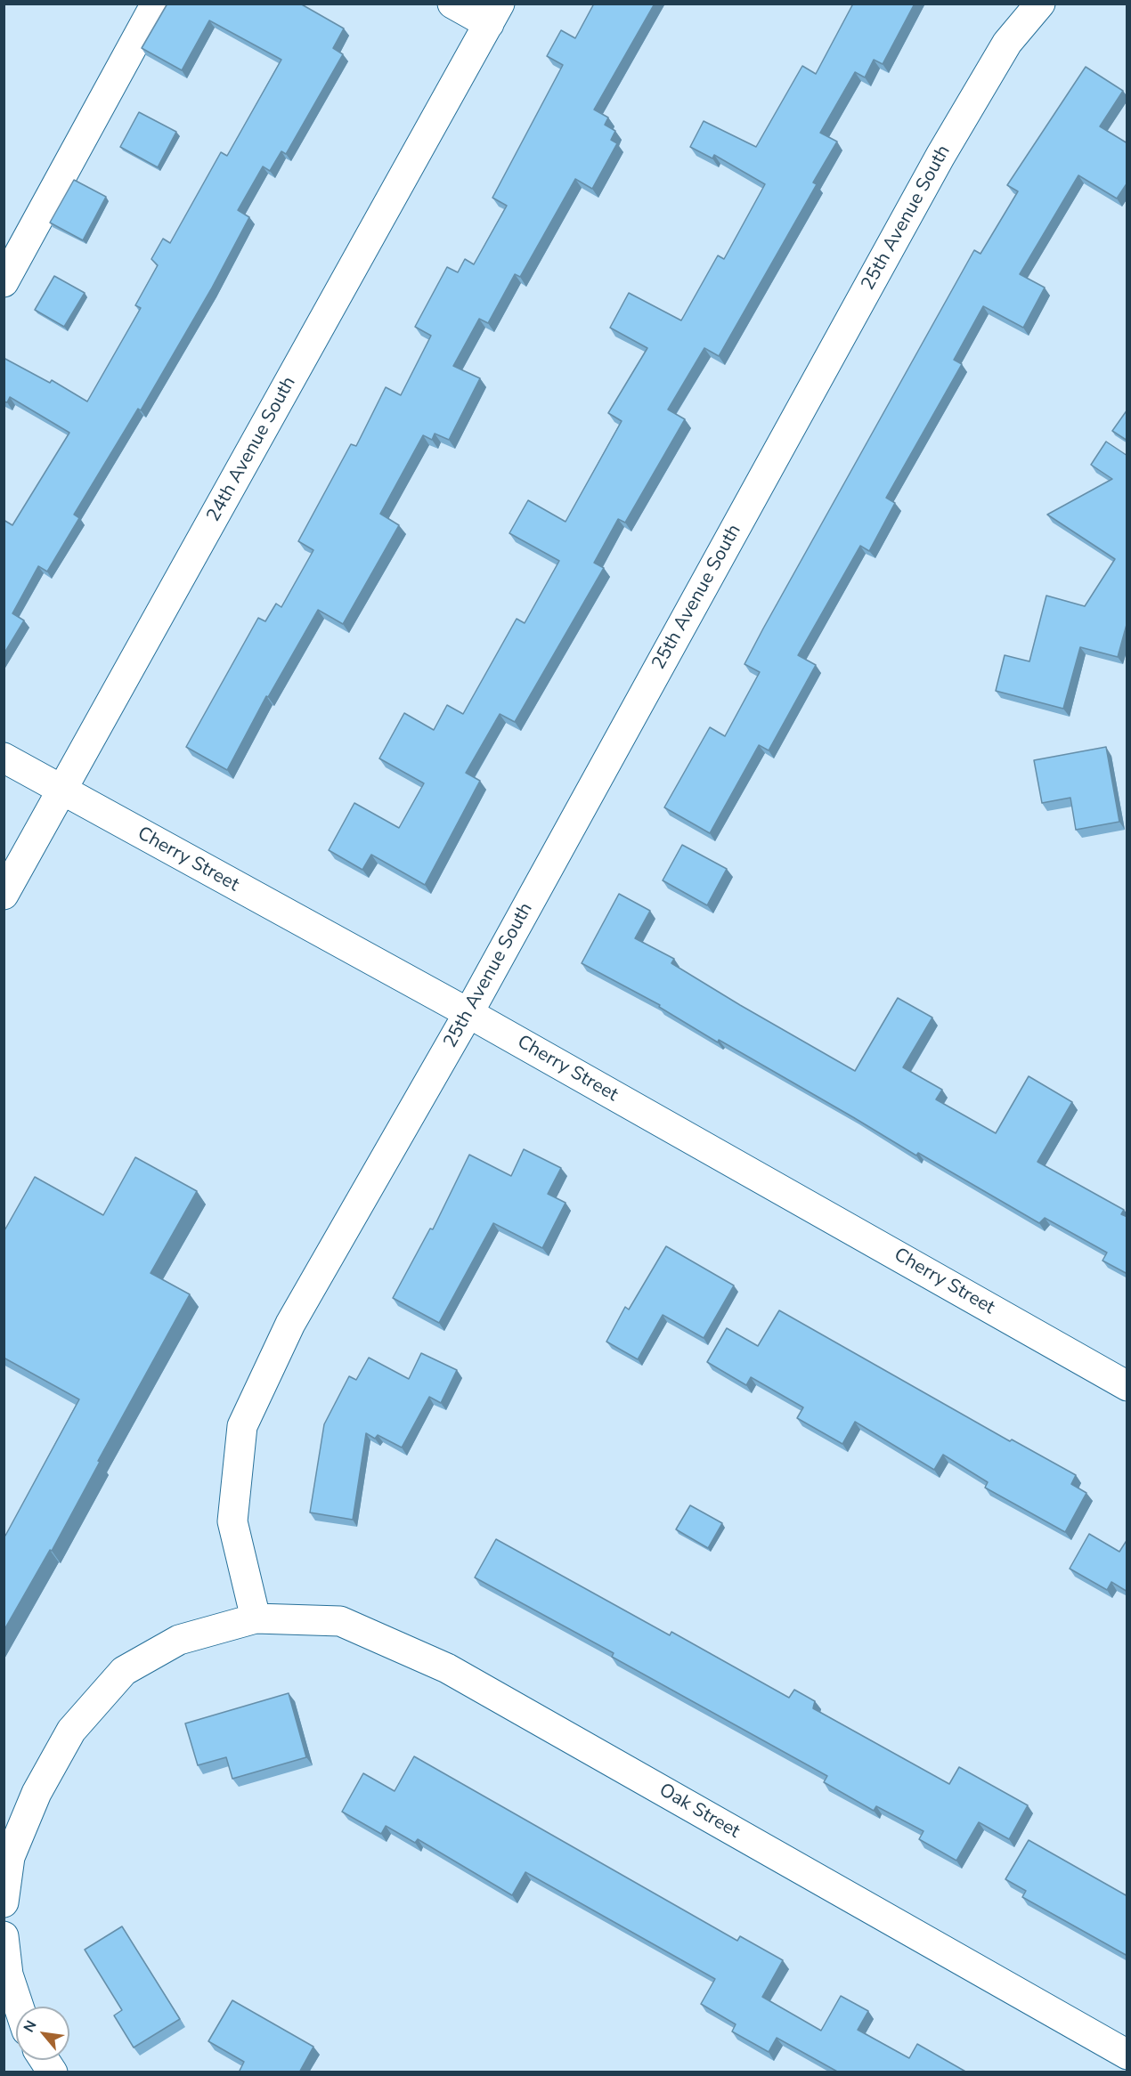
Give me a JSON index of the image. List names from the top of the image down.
{
  "streets": {
    "street": [
      "25th Avenue South",
      "24th Avenue South",
      "Cherry Street",
      "Oak Street"
    ]
  },
  "crossings": [
    ["25th Avenue South", "Cherry Street"],
    ["25th Avenue South", "Oak Street"],
    ["24th Avenue South", "Cherry Street"]
  ],
  "north": "top left"
}
